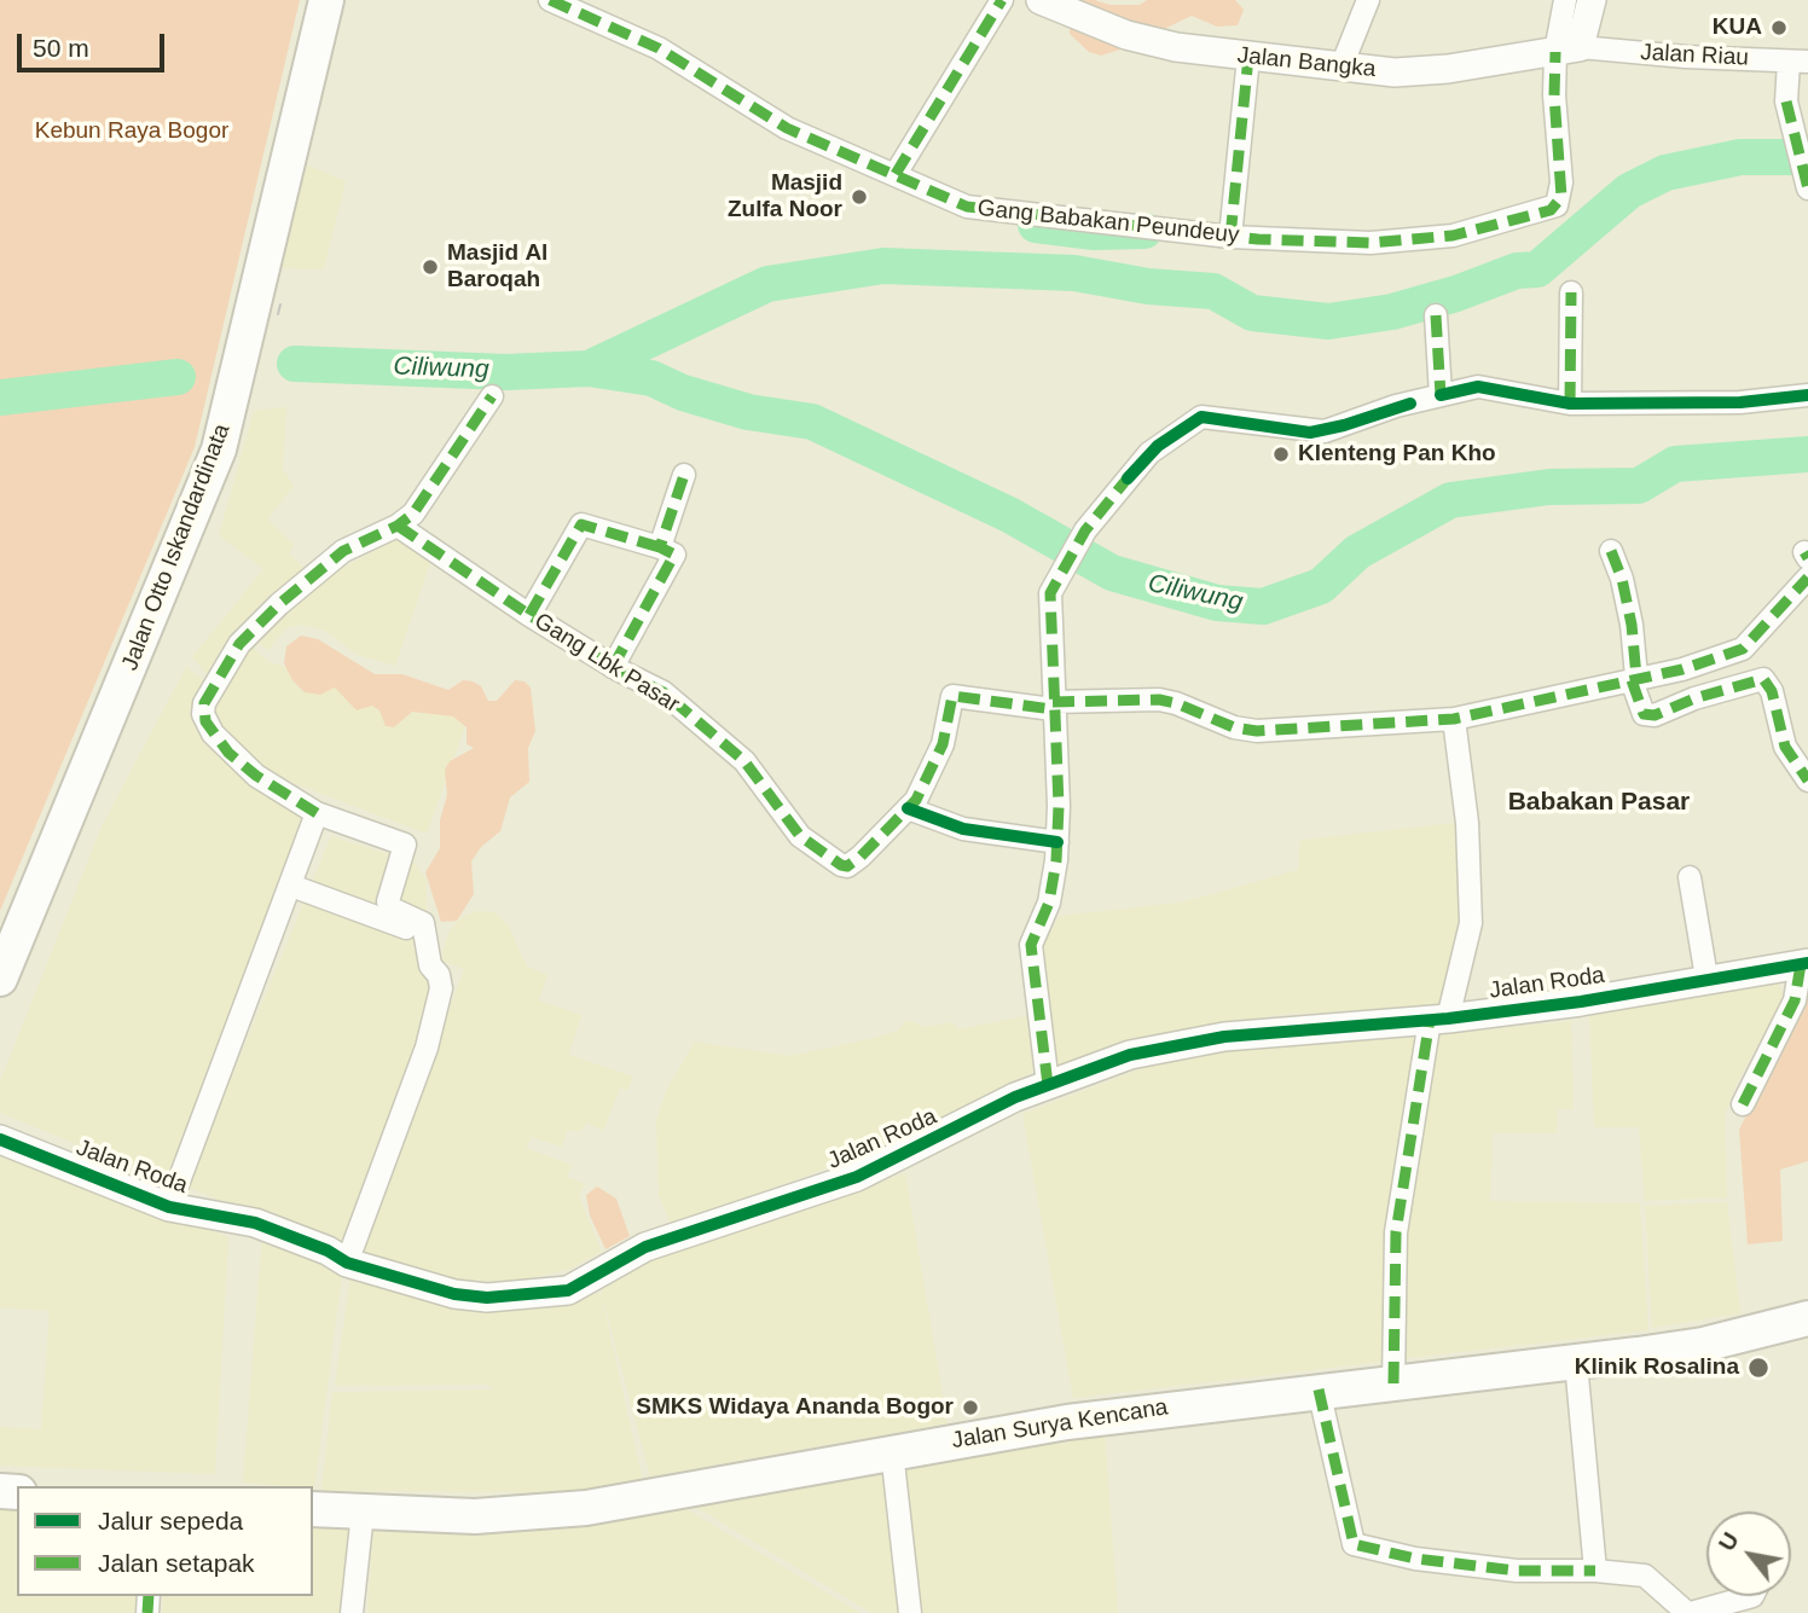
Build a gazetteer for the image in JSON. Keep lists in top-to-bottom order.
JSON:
{
  "streets": {
    "main road": ["Jalan Otto Iskandardinata", "Jalan Surya Kencana"],
    "street": [
      "Jalan Riau",
      "Jalan Bangka",
      "Gang Babakan Peundeuy",
      "Gang Lbk Pasar",
      "Jalan Roda"
    ]
  },
  "crossings": [
    ["Jalan Riau", "Jalan Bangka"],
    ["Jalan Riau", "Gang Babakan Peundeuy"],
    ["Jalan Bangka", "Gang Babakan Peundeuy"]
  ],
  "districts": ["Babakan Pasar"],
  "water": ["Ciliwung"],
  "parks": ["Kebun Raya Bogor"],
  "places": [
    "KUA",
    "Masjid Zulfa Noor",
    "Masjid Al Baroqah",
    "Klenteng Pan Kho",
    "Klinik Rosalina",
    "SMKS Widaya Ananda Bogor"
  ],
  "legend": ["Jalur sepeda", "Jalan setapak"],
  "scale_bar": "50 m",
  "north": "top left"
}
